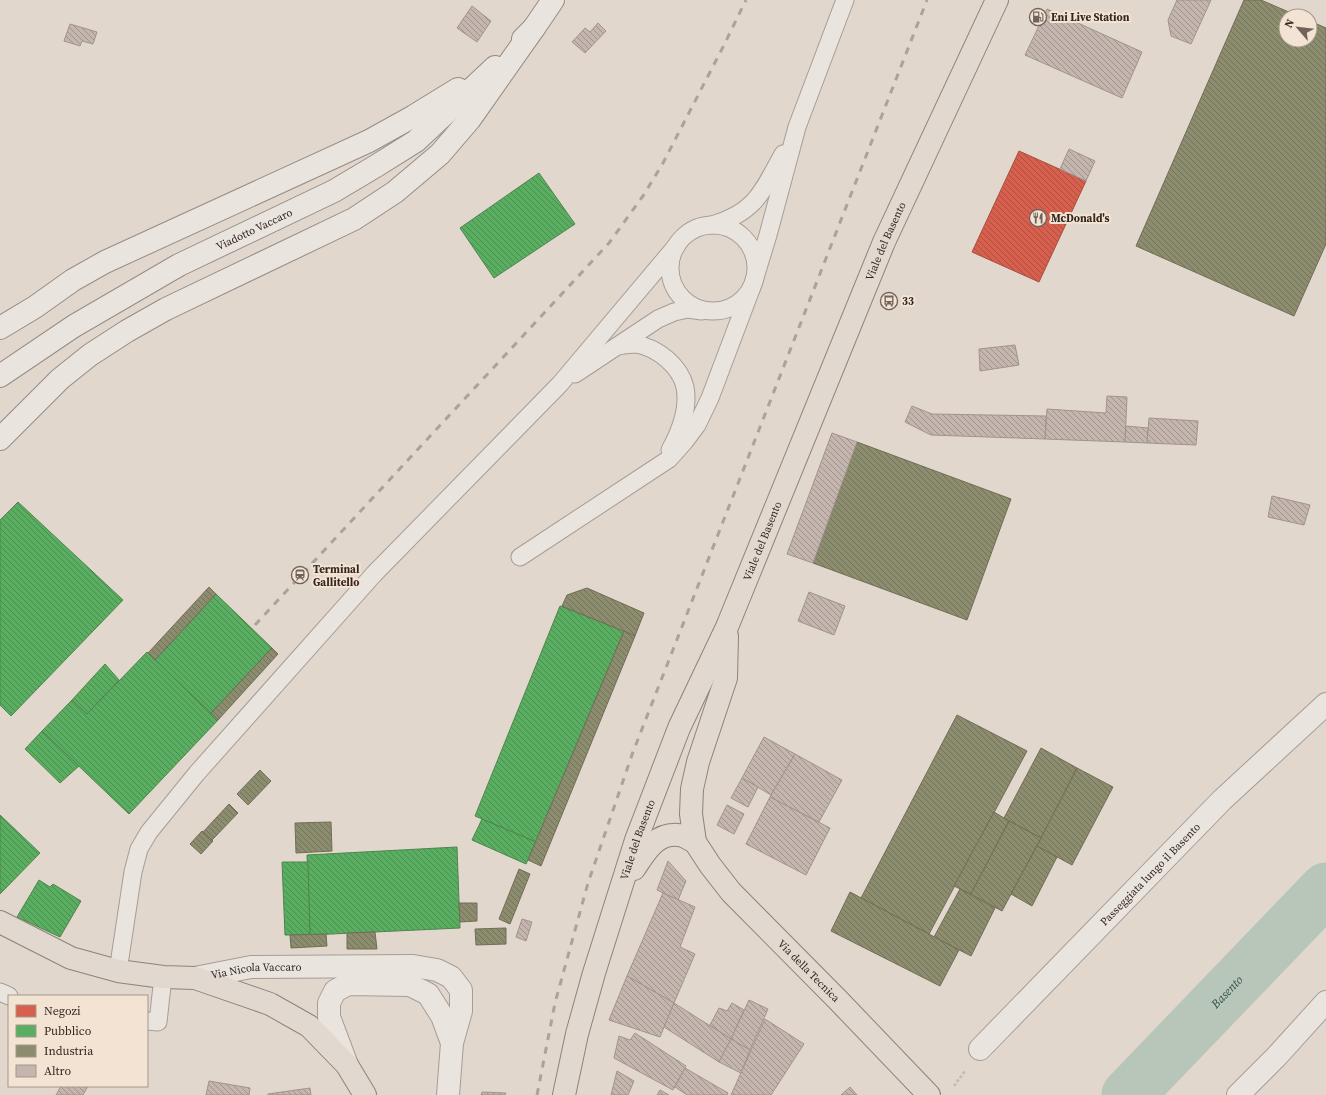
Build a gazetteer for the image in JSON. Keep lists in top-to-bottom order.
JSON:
{
  "streets": {
    "main road": [
      "Viadotto Vaccaro",
      "Viale del Basento",
      "Passeggiata lungo il Basento",
      "Via Nicola Vaccaro",
      "Via della Tecnica"
    ]
  },
  "crossings": [
    ["Viale del Basento", "Via della Tecnica"]
  ],
  "water": ["Basento"],
  "places": {
    "fuel station": ["Eni Live Station"],
    "restaurant": ["McDonald's"],
    "bus stop": ["33"],
    "station": ["Terminal Gallitello"]
  },
  "legend": [
    "Negozi",
    "Pubblico",
    "Industria",
    "Altro"
  ],
  "north": "top left"
}
